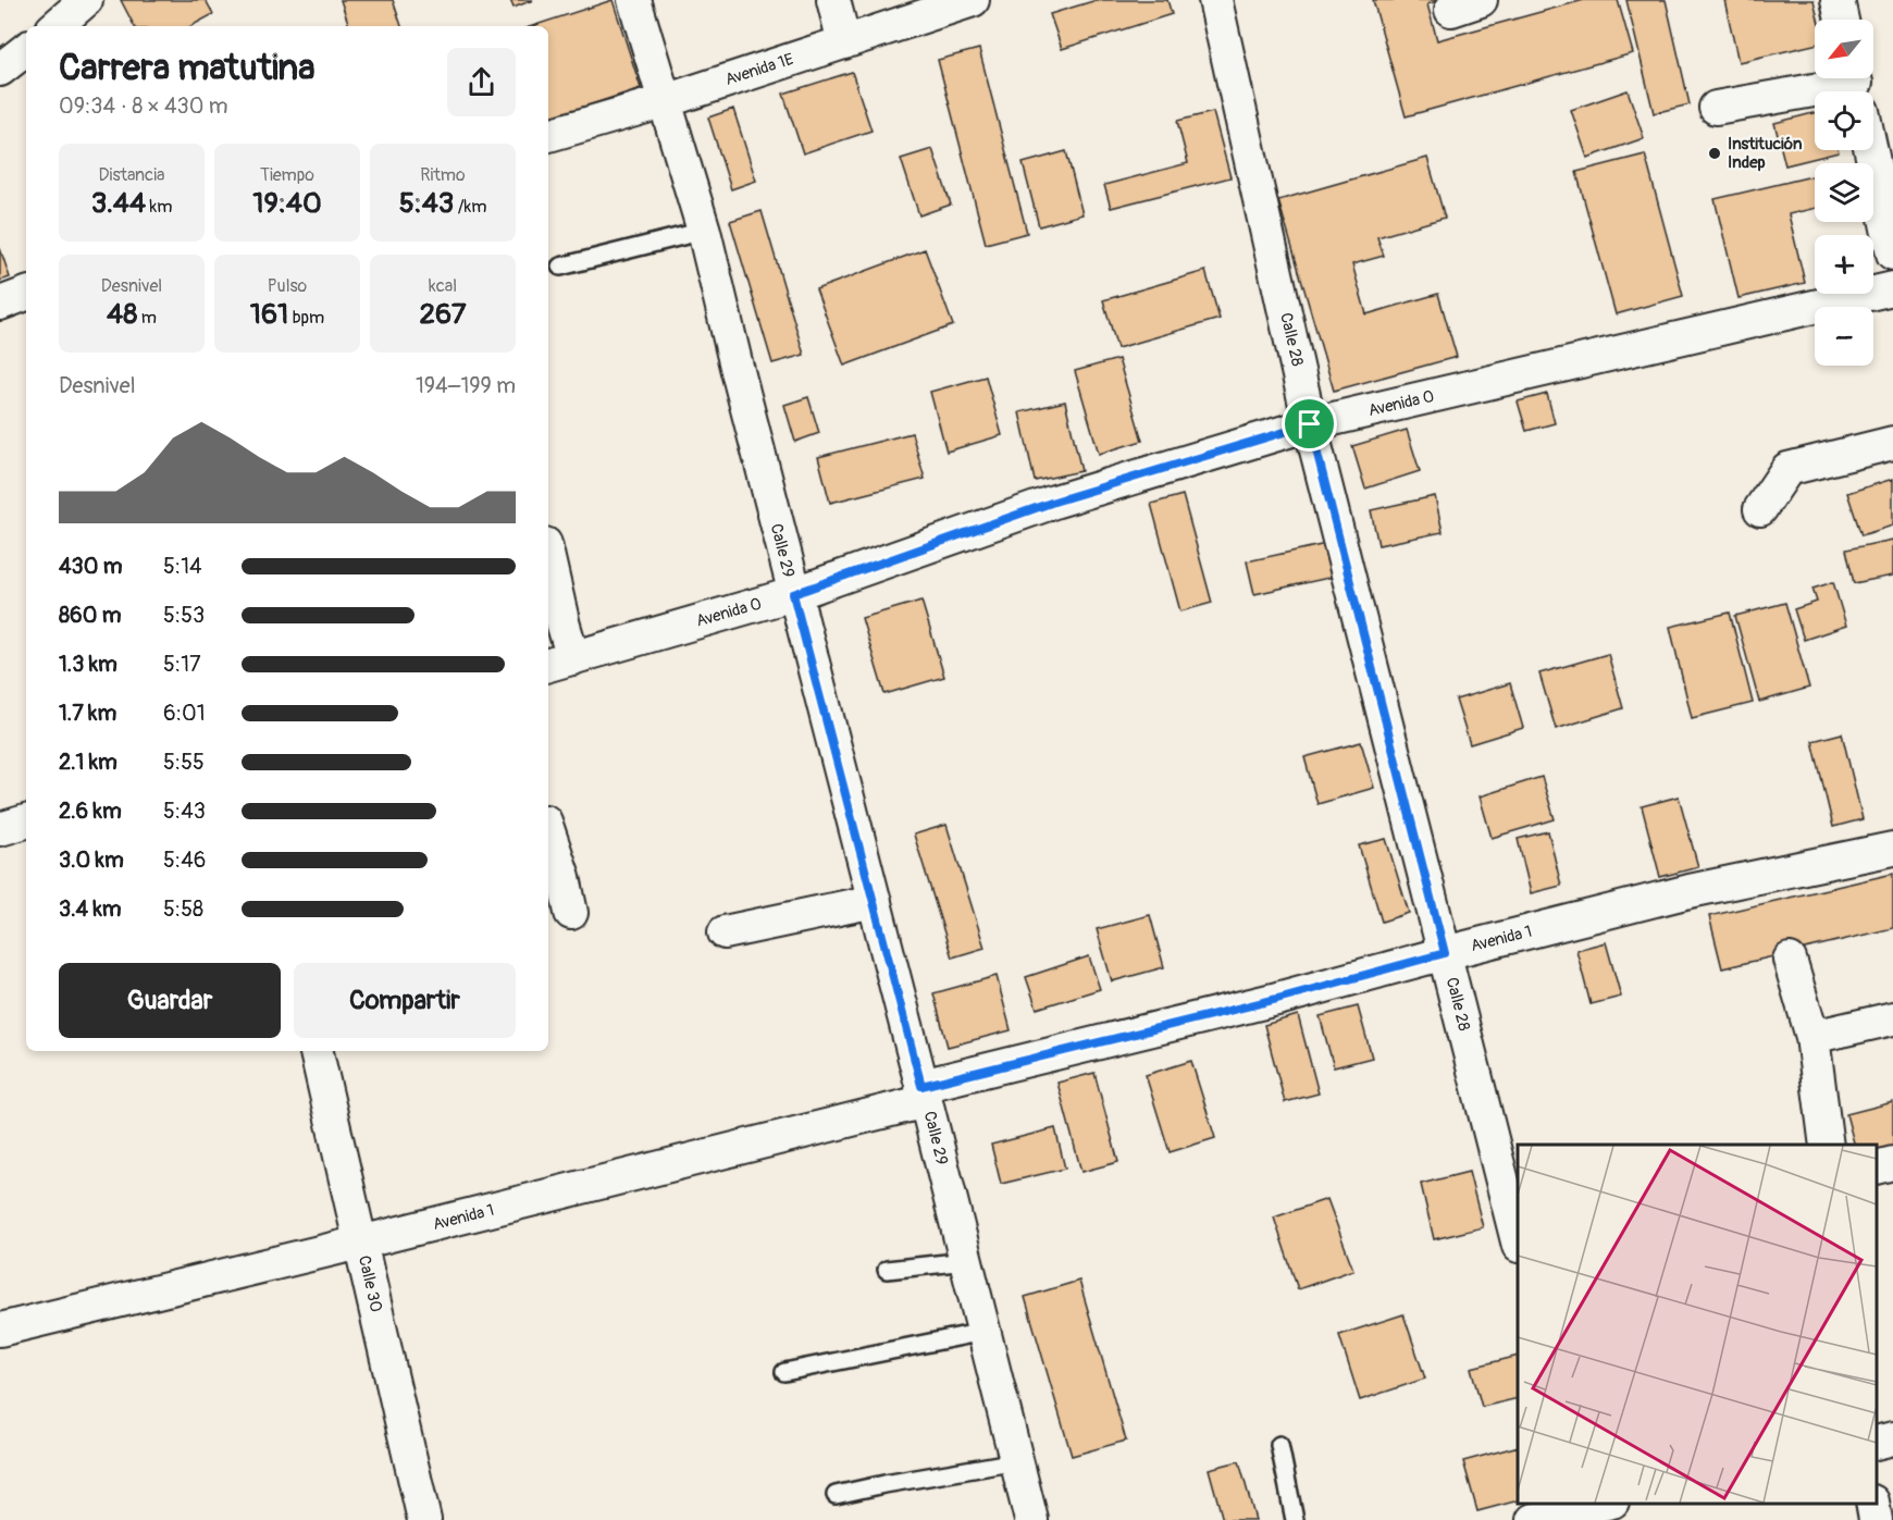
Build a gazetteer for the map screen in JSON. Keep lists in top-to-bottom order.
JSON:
{
  "streets": {
    "street": [
      "Avenida 1E",
      "Calle 28",
      "Avenida 0",
      "Calle 29",
      "Avenida 1",
      "Calle 30"
    ]
  },
  "crossings": [
    ["Avenida 1E", "Calle 29"],
    ["Calle 28", "Avenida 0"],
    ["Calle 28", "Avenida 1"],
    ["Avenida 0", "Calle 29"],
    ["Calle 29", "Avenida 1"],
    ["Avenida 1", "Calle 30"]
  ],
  "places": ["Institución Indep"],
  "north": "bottom left",
  "page": {
    "map_buttons": ["+", "−"],
    "heading": ["Carrera matutina", "09:34 · 8 × 430 m"],
    "stats": [
      ["Distancia", "3.44 km"],
      ["Tiempo", "19:40"],
      ["Ritmo", "5:43 /km"],
      ["Desnivel", "48 m"],
      ["Pulso", "161 bpm"],
      ["kcal", "267"]
    ],
    "chart": ["Desnivel", "194–199 m"],
    "list": [
      {
        "name": "430 m",
        "note": "5:14"
      },
      {
        "name": "860 m",
        "note": "5:53"
      },
      {
        "name": "1.3 km",
        "note": "5:17"
      },
      {
        "name": "1.7 km",
        "note": "6:01"
      },
      {
        "name": "2.1 km",
        "note": "5:55"
      },
      {
        "name": "2.6 km",
        "note": "5:43"
      },
      {
        "name": "3.0 km",
        "note": "5:46"
      },
      {
        "name": "3.4 km",
        "note": "5:58"
      }
    ],
    "buttons": ["Guardar", "Compartir"]
  }
}
